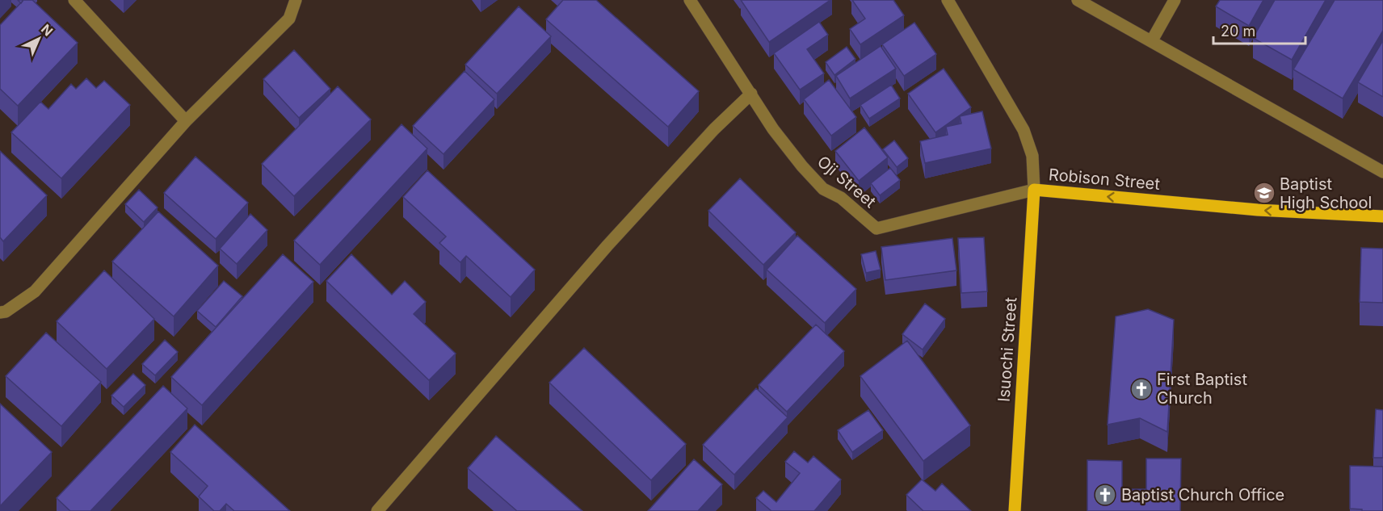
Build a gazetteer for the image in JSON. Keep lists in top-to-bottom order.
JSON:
{
  "streets": {
    "main road": ["Robison Street", "Isuochi Street"],
    "street": ["Oji Street"]
  },
  "crossings": [
    ["Robison Street", "Oji Street"],
    ["Robison Street", "Isuochi Street"],
    ["Oji Street", "Isuochi Street"]
  ],
  "places": {
    "school or university": ["Baptist High School"],
    "church": ["First Baptist Church", "Baptist Church Office"]
  },
  "scale_bar": "20 m",
  "north": "top right"
}
